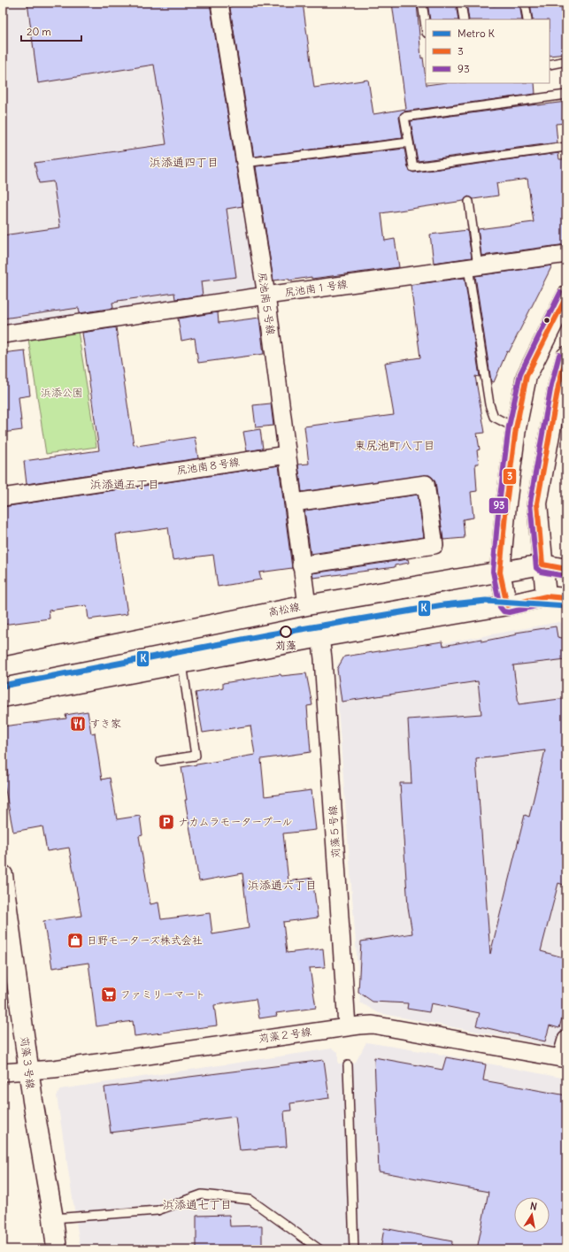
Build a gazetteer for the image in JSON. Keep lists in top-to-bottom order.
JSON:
{
  "streets": {
    "main road": ["高松線", "苅藻３号線"],
    "street": [
      "尻池南１号線",
      "尻池南５号線",
      "尻池南８号線",
      "苅藻５号線",
      "苅藻２号線"
    ]
  },
  "crossings": [
    ["尻池南１号線", "尻池南５号線"],
    ["尻池南５号線", "尻池南８号線"],
    ["尻池南５号線", "高松線"],
    ["苅藻５号線", "苅藻２号線"],
    ["苅藻２号線", "苅藻３号線"]
  ],
  "districts": [
    "浜添通四丁目",
    "東尻池町八丁目",
    "浜添通五丁目",
    "浜添通六丁目",
    "浜添通七丁目"
  ],
  "parks": ["浜添公園"],
  "places": {
    "other": ["苅藻"],
    "restaurant": ["すき家"],
    "parking": ["ナカムラモータープール"],
    "shop": ["日野モーターズ株式会社"],
    "supermarket": ["ファミリーマート"]
  },
  "lines": ["transit line 93", "transit line 3", "metro line K"],
  "legend": ["Metro K", "3", "93"],
  "scale_bar": "20 m",
  "north": "top"
}
